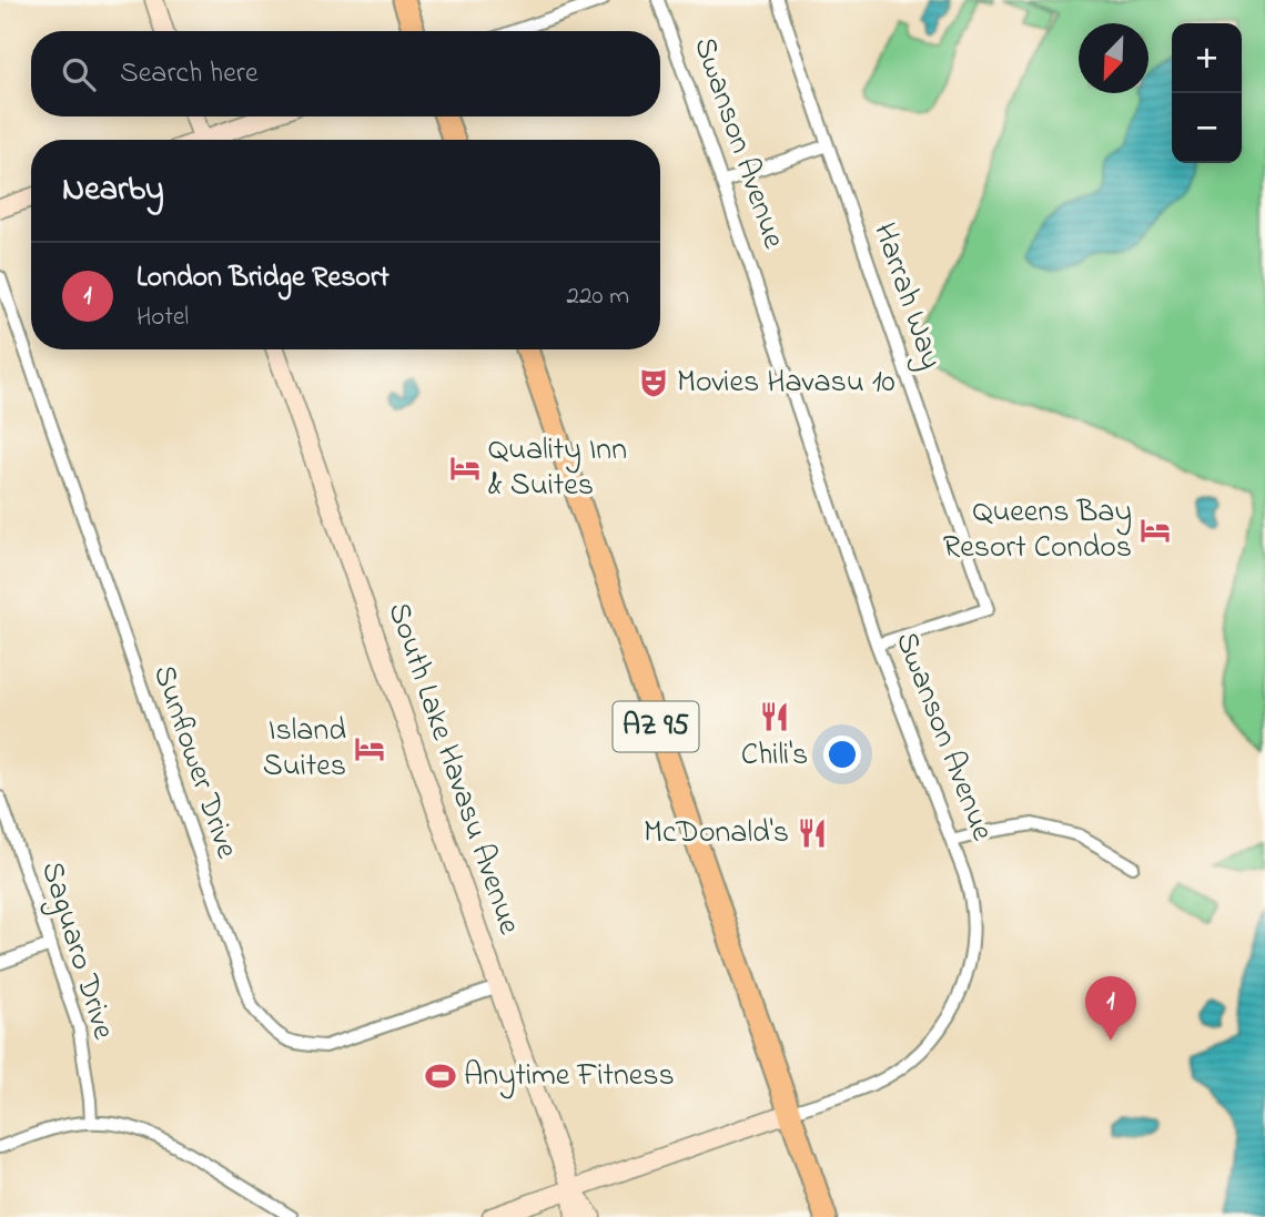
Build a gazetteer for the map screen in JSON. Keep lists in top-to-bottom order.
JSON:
{
  "streets": {
    "highway": ["AZ 95"],
    "main road": ["Swanson Avenue", "South Lake Havasu Avenue"],
    "street": ["Harrah Way", "Sunflower Drive", "Saguaro Drive"]
  },
  "crossings": [
    ["Swanson Avenue", "Harrah Way"],
    ["Swanson Avenue", "AZ 95"],
    ["Swanson Avenue", "South Lake Havasu Avenue"],
    ["Sunflower Drive", "South Lake Havasu Avenue"]
  ],
  "places": {
    "theatre": ["Movies Havasu 10"],
    "hotel": ["Quality Inn & Suites", "Queens Bay Resort Condos", "Island Suites"],
    "restaurant": ["Chili's", "McDonald's"],
    "sports": ["Anytime Fitness"]
  },
  "north": "bottom left",
  "page": {
    "map_buttons": ["+", "−"],
    "search": "Search here",
    "heading": "Nearby",
    "list": [
      {
        "mark": "1",
        "name": "London Bridge Resort",
        "note": "Hotel",
        "value": "220 m"
      }
    ],
    "pins": "1"
  }
}
